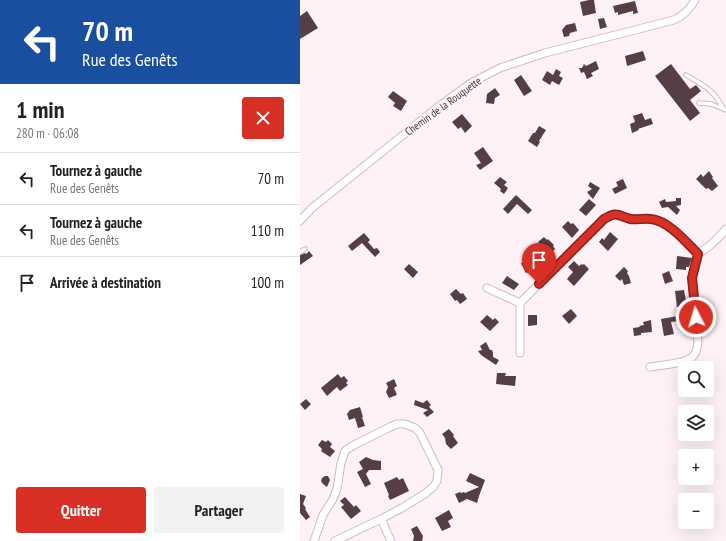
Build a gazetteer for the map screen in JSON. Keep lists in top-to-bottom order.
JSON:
{
  "streets": {
    "street": ["Chemin de la Rouquette"]
  },
  "page": {
    "turn": ["70 m", "Rue des Genêts"],
    "heading": ["1 min", "280 m · 06:08"],
    "list": [
      {
        "name": "Tournez à gauche",
        "note": "Rue des Genêts",
        "value": "70 m"
      },
      {
        "name": "Tournez à gauche",
        "note": "Rue des Genêts",
        "value": "110 m"
      },
      {
        "name": "Arrivée à destination",
        "value": "100 m"
      }
    ],
    "map_buttons": ["+", "−"],
    "buttons": ["Quitter", "Partager"]
  }
}
